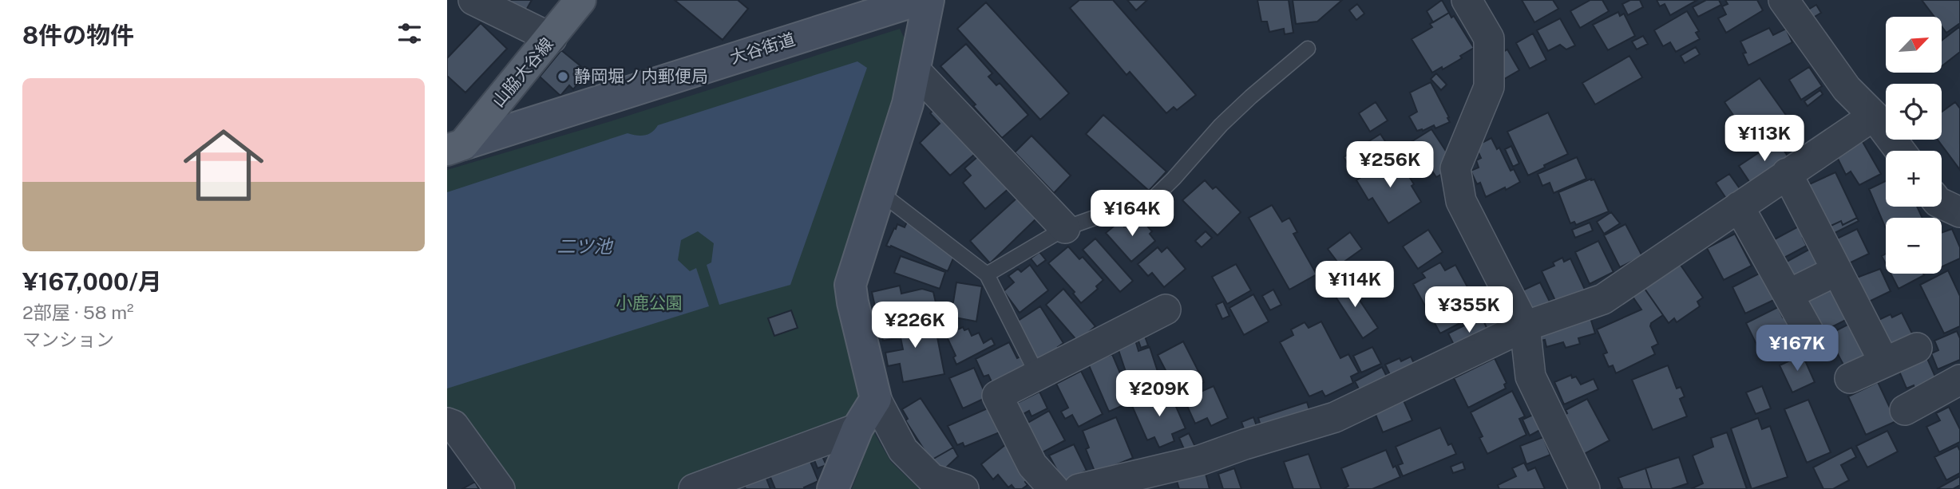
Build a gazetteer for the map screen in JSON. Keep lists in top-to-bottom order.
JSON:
{
  "streets": {
    "main road": ["山脇大谷線"],
    "street": ["大谷街道"]
  },
  "crossings": [
    ["大谷街道", "山脇大谷線"]
  ],
  "water": ["二ツ池"],
  "parks": ["小鹿公園"],
  "places": ["静岡堀ノ内郵便局"],
  "north": "top right",
  "page": {
    "heading": "8件の物件",
    "map_buttons": ["+", "−"],
    "list": [
      {
        "name": "¥167,000/月",
        "note": "2部屋 · 58 m² · マンション"
      }
    ],
    "price": [
      "¥113K",
      "¥256K",
      "¥164K",
      "¥114K",
      "¥355K",
      "¥226K",
      "¥167K",
      "¥209K"
    ]
  }
}
